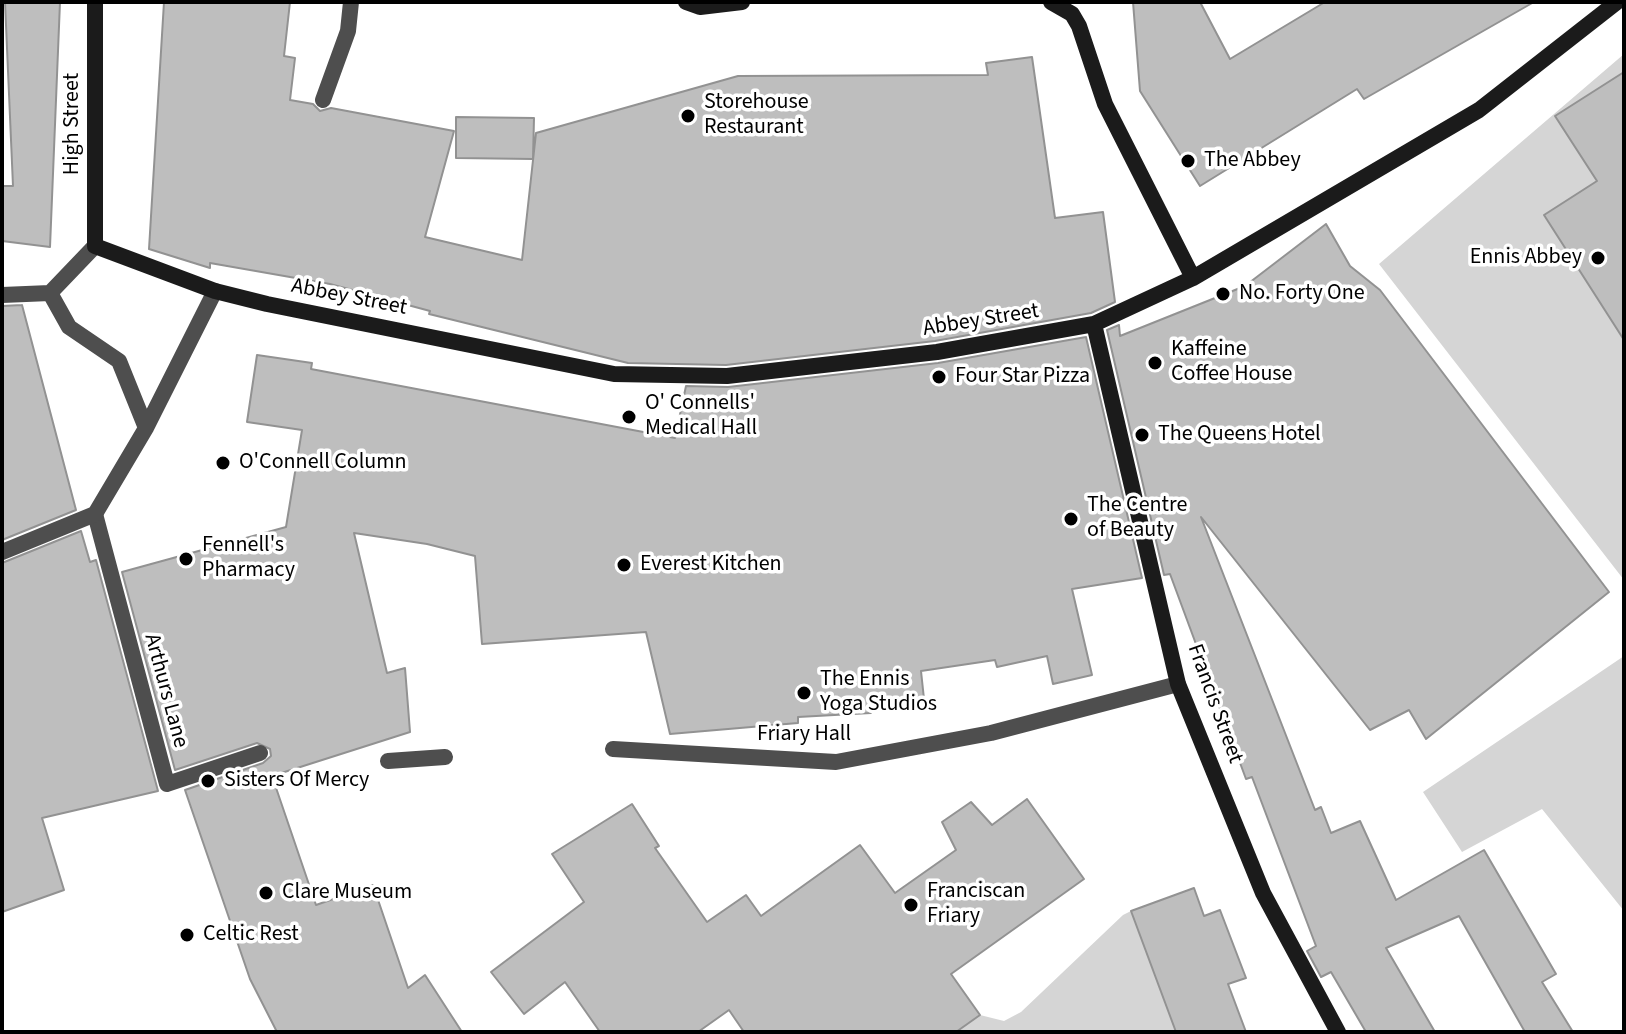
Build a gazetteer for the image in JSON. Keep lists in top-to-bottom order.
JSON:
{
  "streets": {
    "street": [
      "High Street",
      "Abbey Street",
      "Arthurs Lane",
      "Francis Street",
      "Friary Hall"
    ]
  },
  "crossings": [
    ["Abbey Street", "Francis Street"],
    ["Francis Street", "Friary Hall"]
  ],
  "places": [
    "Storehouse Restaurant",
    "The Abbey",
    "Ennis Abbey",
    "No. Forty One",
    "Kaffeine Coffee House",
    "Four Star Pizza",
    "O' Connells' Medical Hall",
    "The Queens Hotel",
    "O'Connell Column",
    "The Centre of Beauty",
    "Fennell's Pharmacy",
    "Everest Kitchen",
    "The Ennis Yoga Studios",
    "Sisters Of Mercy",
    "Clare Museum",
    "Franciscan Friary",
    "Celtic Rest"
  ]
}
